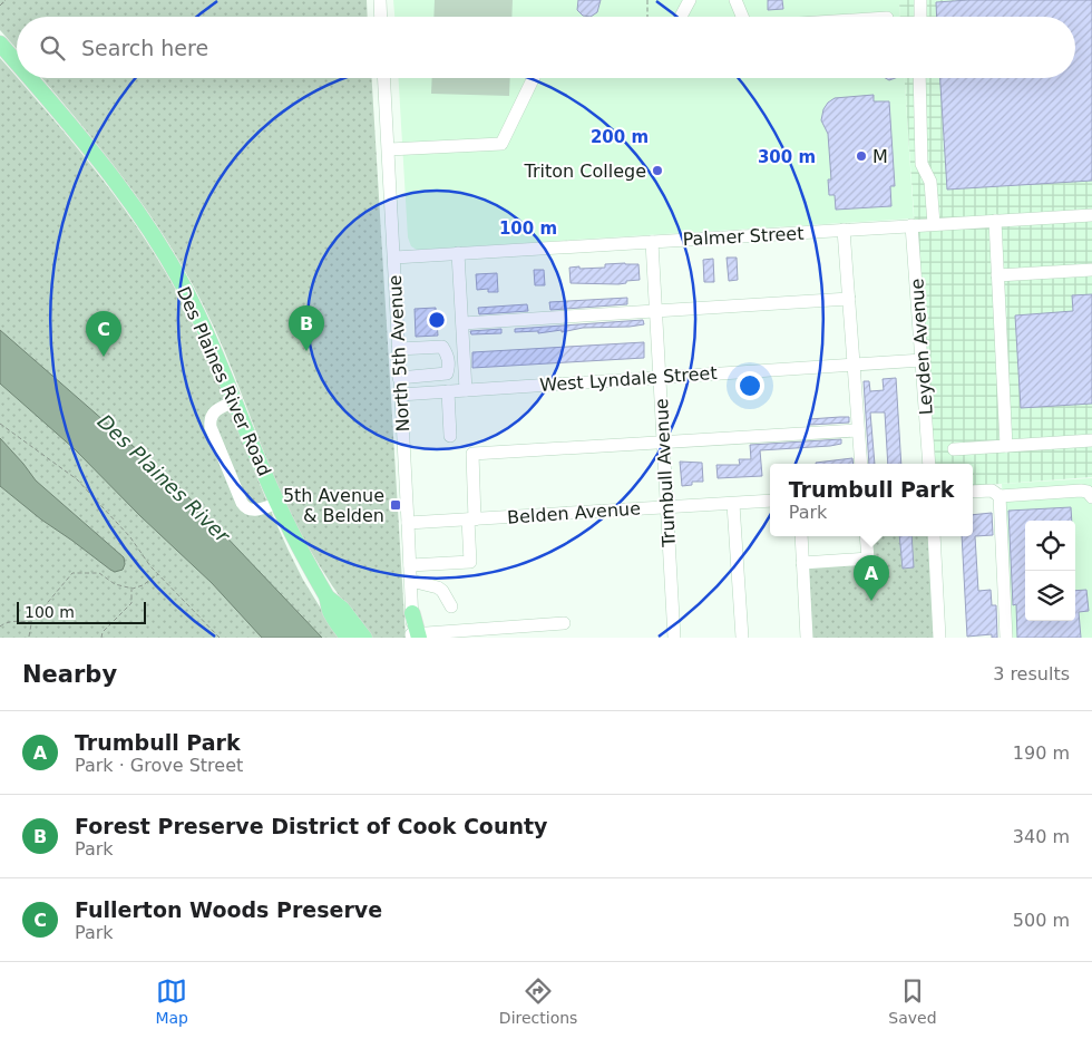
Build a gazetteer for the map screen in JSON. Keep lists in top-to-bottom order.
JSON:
{
  "streets": {
    "main road": ["Des Plaines River Road"],
    "street": [
      "Palmer Street",
      "Leyden Avenue",
      "North 5th Avenue",
      "West Lyndale Street",
      "Trumbull Avenue",
      "Belden Avenue"
    ]
  },
  "crossings": [
    ["Palmer Street", "Leyden Avenue"],
    ["Palmer Street", "North 5th Avenue"],
    ["Palmer Street", "Trumbull Avenue"],
    ["Leyden Avenue", "West Lyndale Street"],
    ["North 5th Avenue", "West Lyndale Street"],
    ["North 5th Avenue", "Belden Avenue"],
    ["West Lyndale Street", "Trumbull Avenue"],
    ["Trumbull Avenue", "Belden Avenue"]
  ],
  "water": ["Des Plaines River"],
  "places": {
    "other": ["M", "Triton College"],
    "transit": ["5th Avenue & Belden"]
  },
  "scale_bar": "100 m",
  "page": {
    "search": "Search here",
    "pins": ["B", "C", "A"],
    "popup": ["Trumbull Park", "Park"],
    "scale": "100 m",
    "heading": ["Nearby", "3 results"],
    "list": [
      {
        "mark": "A",
        "name": "Trumbull Park",
        "note": "Park · Grove Street",
        "value": "190 m"
      },
      {
        "mark": "B",
        "name": "Forest Preserve District of Cook County",
        "note": "Park",
        "value": "340 m"
      },
      {
        "mark": "C",
        "name": "Fullerton Woods Preserve",
        "note": "Park",
        "value": "500 m"
      }
    ],
    "nav": ["Map", "Directions", "Saved"]
  },
  "rings": ["200 m", "300 m", "100 m"]
}
